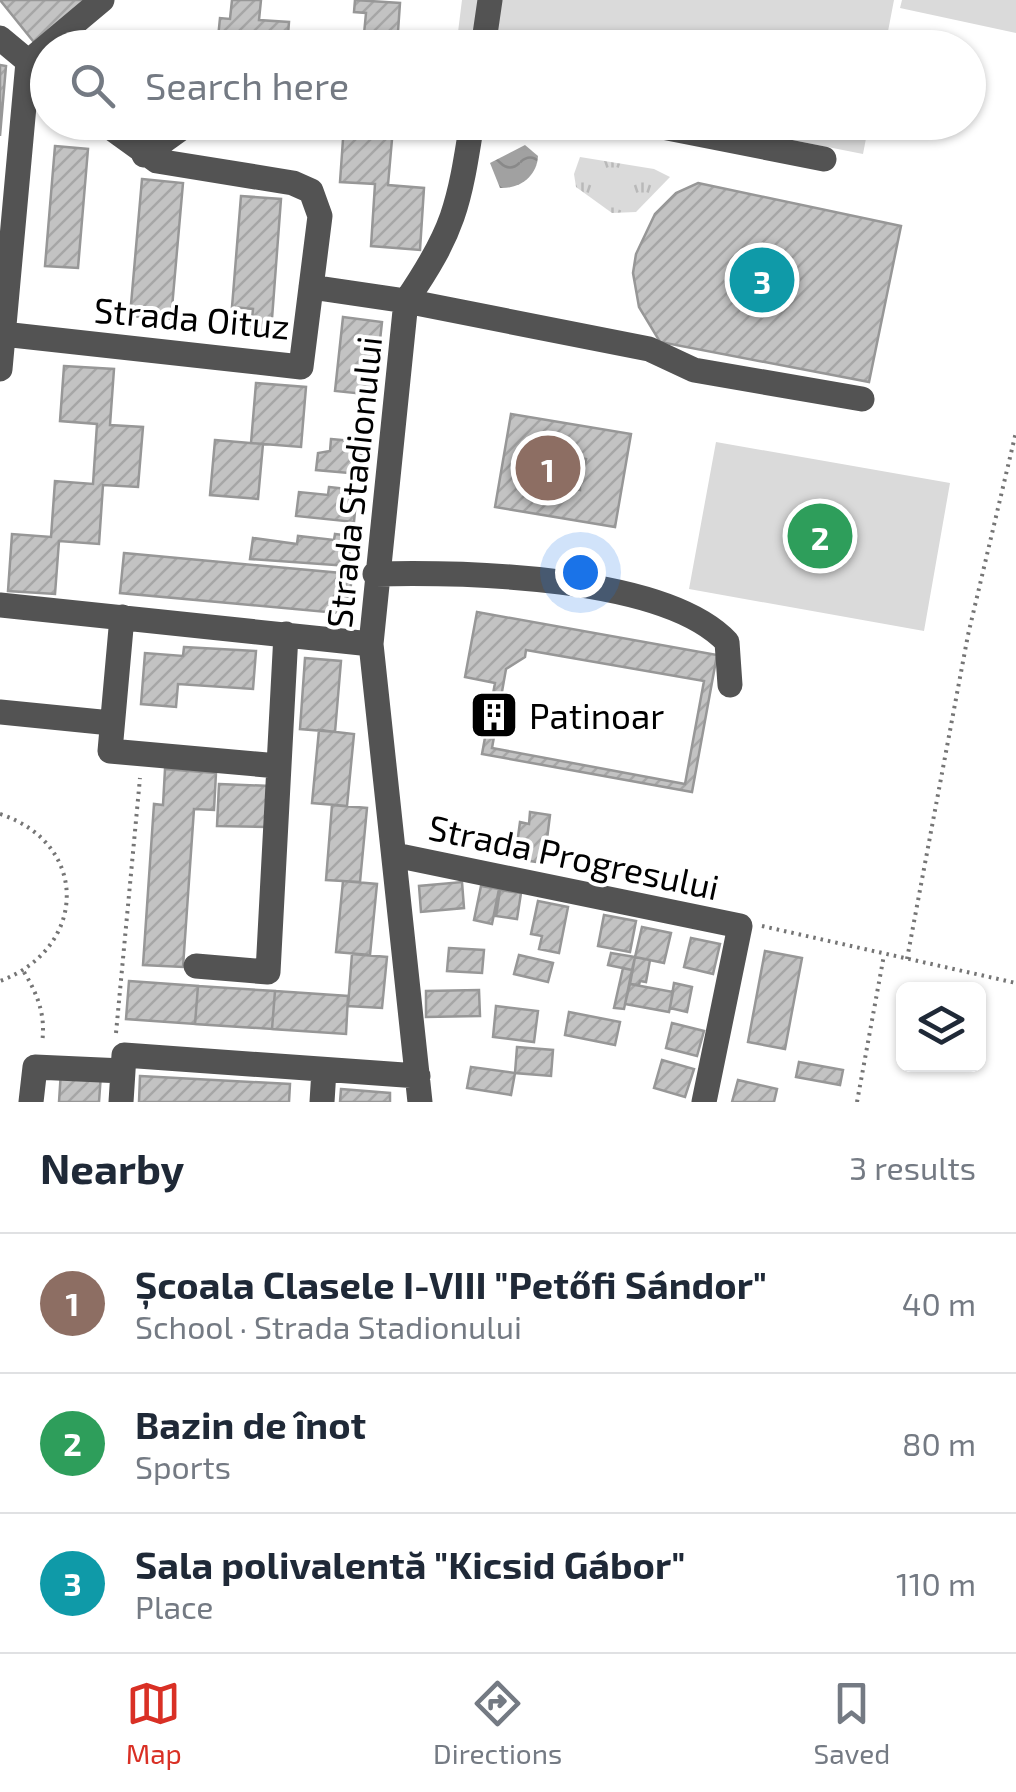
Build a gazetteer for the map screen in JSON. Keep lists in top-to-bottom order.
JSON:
{
  "streets": {
    "street": ["Strada Oituz", "Strada Stadionului", "Strada Progresului"]
  },
  "crossings": [
    ["Strada Stadionului", "Strada Progresului"]
  ],
  "places": {
    "building": ["Patinoar"]
  },
  "page": {
    "search": "Search here",
    "pins": ["3", "1", "2"],
    "heading": ["Nearby", "3 results"],
    "list": [
      {
        "mark": "1",
        "name": "Școala Clasele I-VIII \"Petőfi Sándor\"",
        "note": "School · Strada Stadionului",
        "value": "40 m"
      },
      {
        "mark": "2",
        "name": "Bazin de înot",
        "note": "Sports",
        "value": "80 m"
      },
      {
        "mark": "3",
        "name": "Sala polivalentă \"Kicsid Gábor\"",
        "note": "Place",
        "value": "110 m"
      }
    ],
    "nav": ["Map", "Directions", "Saved"]
  }
}
